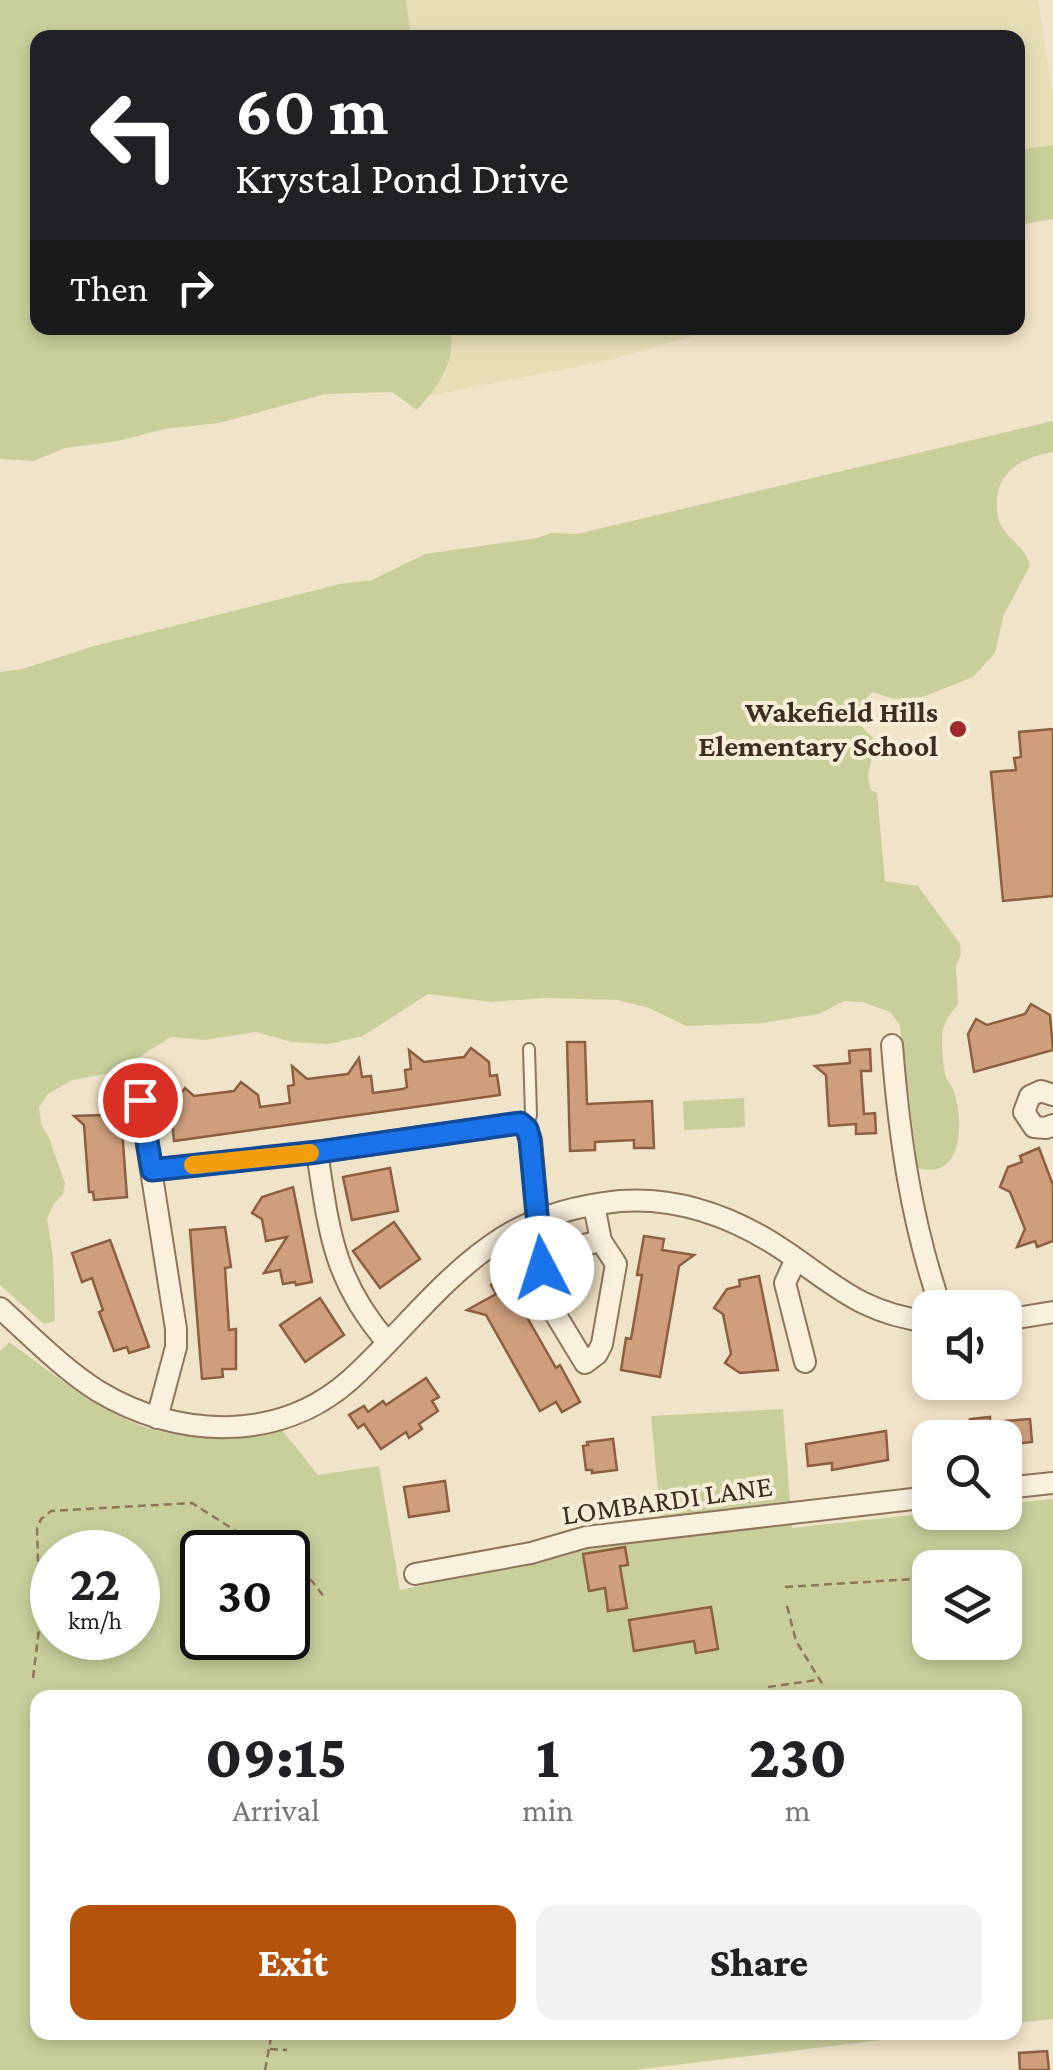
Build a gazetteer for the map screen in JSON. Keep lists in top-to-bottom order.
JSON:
{
  "streets": {
    "street": ["LOMBARDI LANE"]
  },
  "places": ["Wakefield Hills Elementary School"],
  "page": {
    "turn": ["60 m", "Krystal Pond Drive"],
    "then": "Then",
    "speed": "22 km/h",
    "limit": "30",
    "eta": [
      "09:15",
      "Arrival",
      "1",
      "min",
      "230",
      "m"
    ],
    "buttons": ["Exit", "Share"]
  }
}
